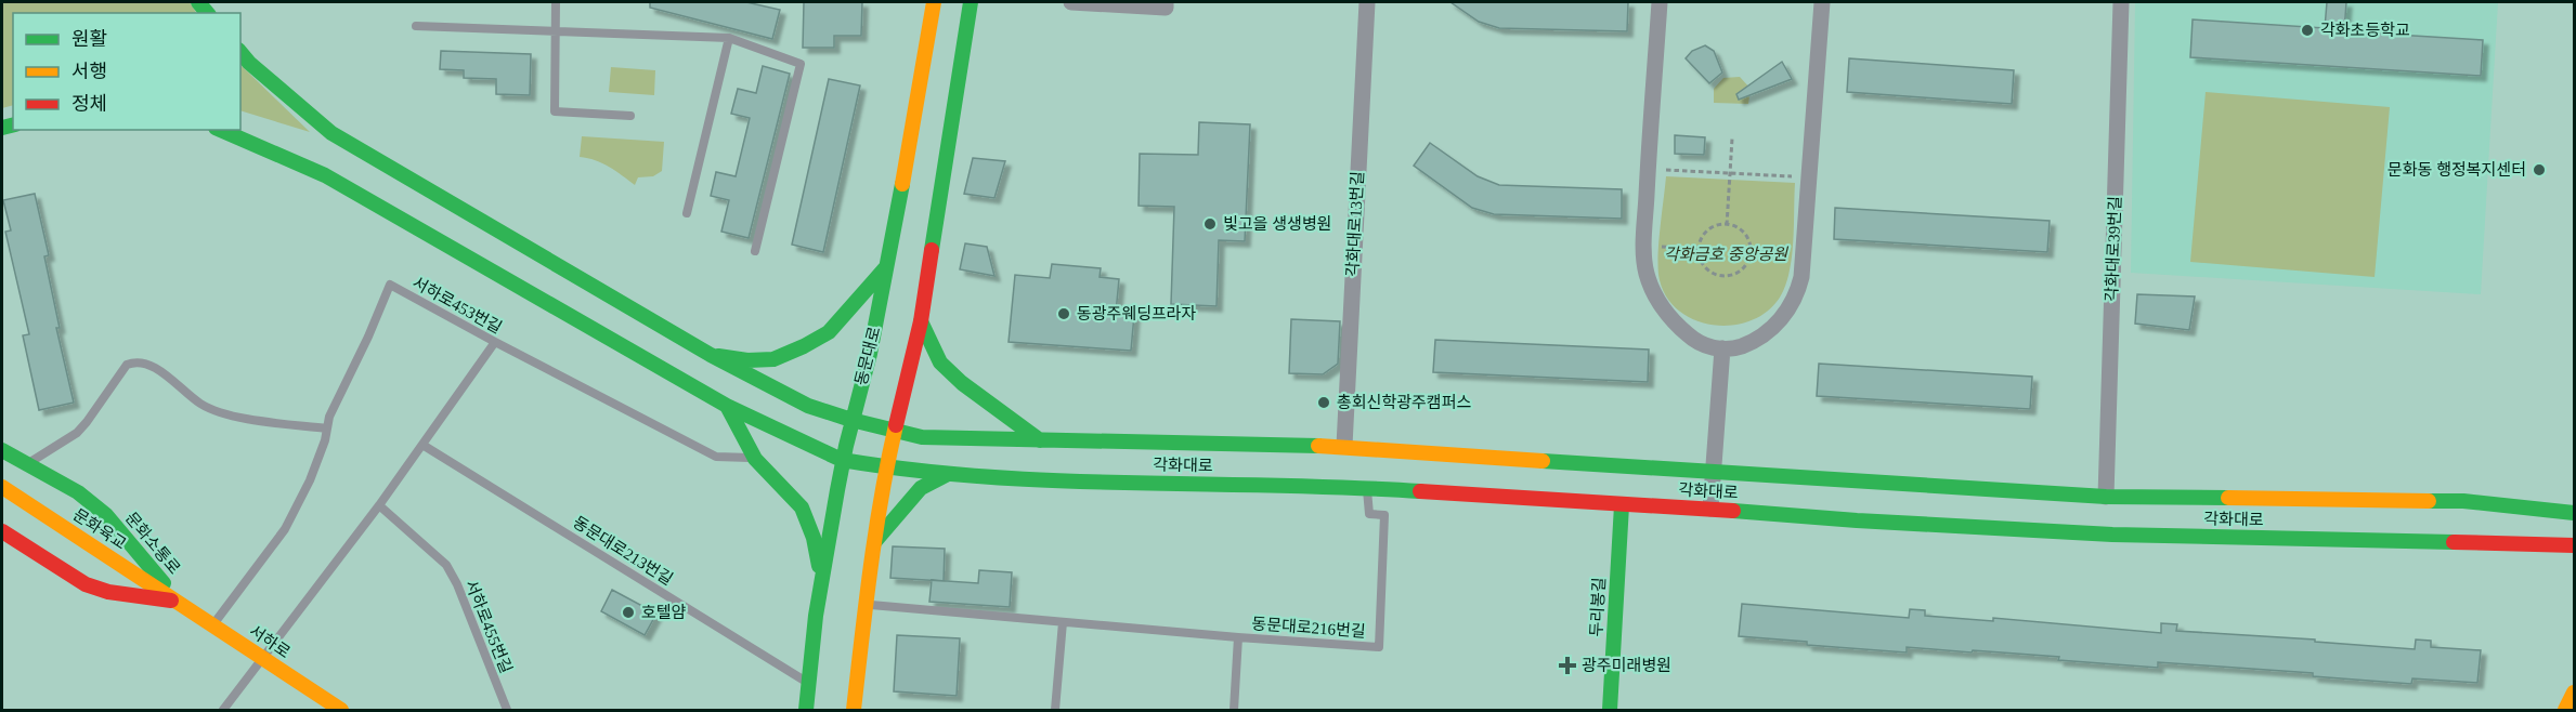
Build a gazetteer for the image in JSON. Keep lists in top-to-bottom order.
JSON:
{
  "streets": {
    "main road": [
      "동문대로",
      "각화대로",
      "문화육교",
      "문화소통로",
      "두리봉길",
      "서하로"
    ],
    "street": ["각화대로13번길", "각화대로39번길"],
    "lane": [
      "서하로453번길",
      "동문대로213번길",
      "서하로455번길",
      "동문대로216번길"
    ]
  },
  "crossings": [
    ["각화대로13번길", "각화대로"],
    ["각화대로39번길", "각화대로"],
    ["서하로453번길", "서하로"],
    ["동문대로", "각화대로"],
    ["동문대로", "동문대로213번길"],
    ["각화대로", "두리봉길"],
    ["각화대로", "동문대로216번길"],
    ["문화육교", "문화소통로"],
    ["문화육교", "서하로"],
    ["문화소통로", "서하로"]
  ],
  "parks": ["각화금호 중앙공원"],
  "places": {
    "other": [
      "각화초등학교",
      "문화동 행정복지센터",
      "빛고을 생생병원",
      "동광주웨딩프라자",
      "총회신학광주캠퍼스",
      "호텔얌"
    ],
    "health": ["광주미래병원"]
  },
  "legend": ["원활", "서행", "정체"]
}
